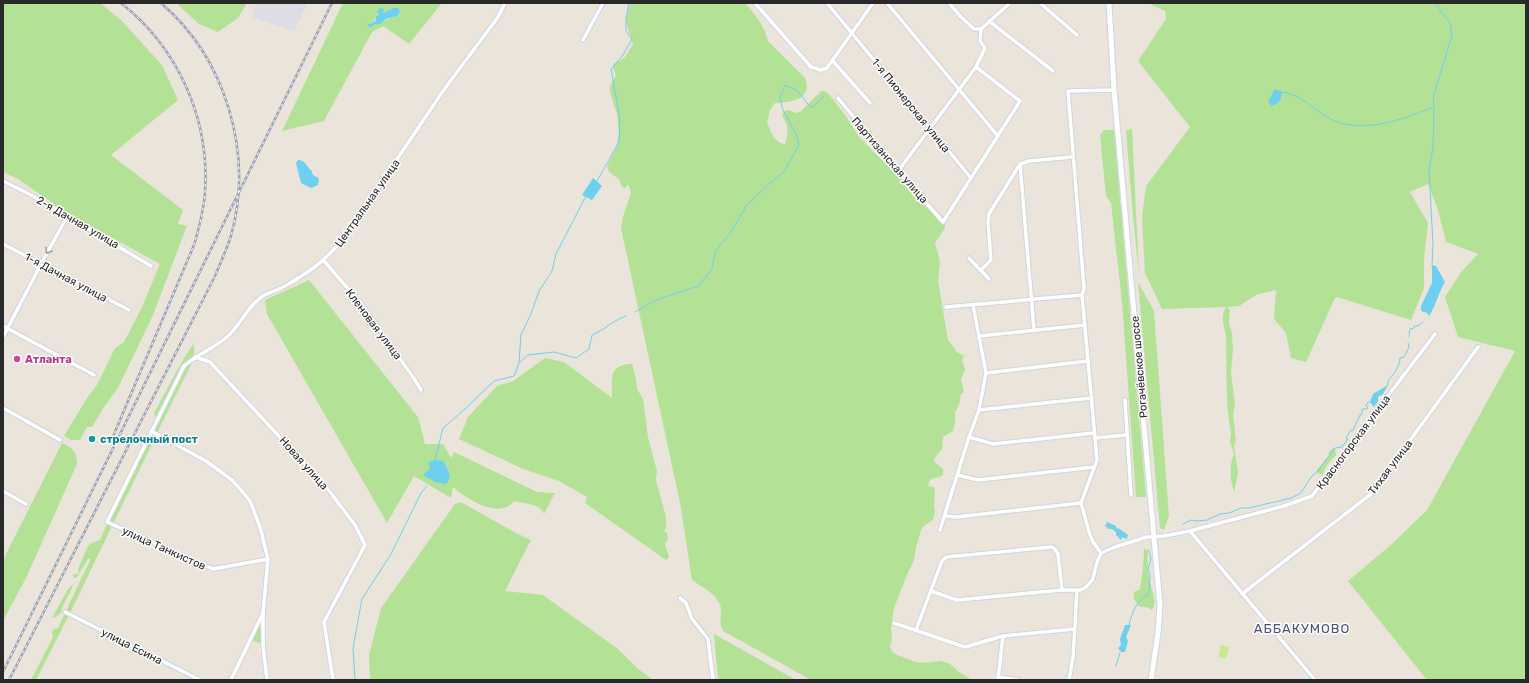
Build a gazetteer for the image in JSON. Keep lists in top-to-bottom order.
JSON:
{
  "streets": {
    "main road": ["Рогачёвское шоссе"],
    "street": [
      "1-я Пионерская улица",
      "Партизанская улица",
      "Центральная улица",
      "2-я Дачная улица",
      "1-я Дачная улица",
      "Кленовая улица",
      "Красногорская улица",
      "Новая улица",
      "Тихая улица",
      "улица Танкистов",
      "улица Есина"
    ]
  },
  "crossings": [
    ["1-я Пионерская улица", "Партизанская улица"],
    ["Центральная улица", "Кленовая улица"],
    ["Центральная улица", "Новая улица"],
    ["Центральная улица", "улица Танкистов"],
    ["Рогачёвское шоссе", "Красногорская улица"]
  ],
  "districts": ["АББАКУМОВО"],
  "places": ["Атланта", "стрелочный пост"]
}
